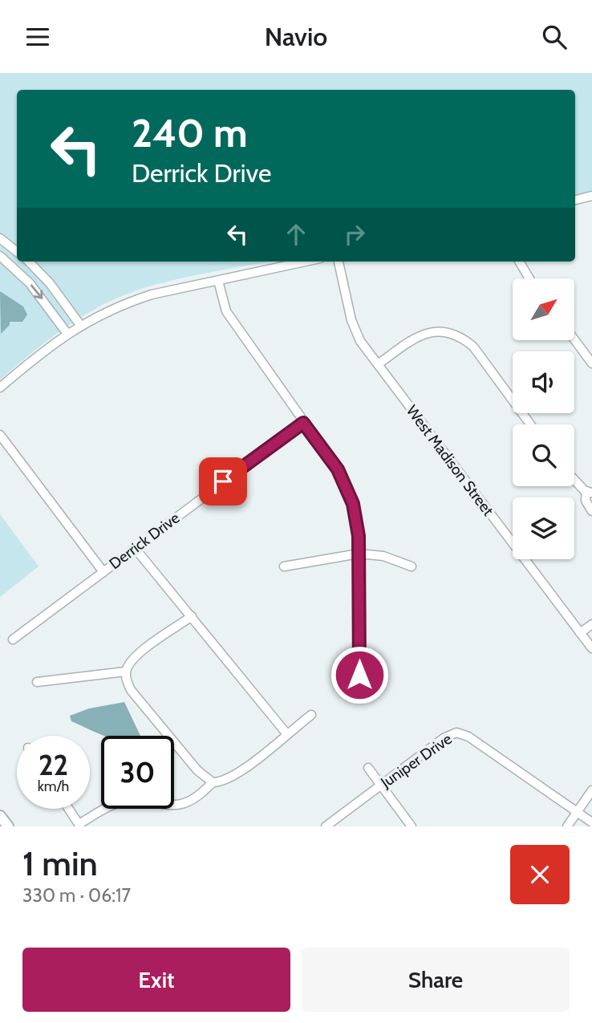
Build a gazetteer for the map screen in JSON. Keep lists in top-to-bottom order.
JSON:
{
  "streets": {
    "street": ["West Madison Street", "Derrick Drive", "Juniper Drive"]
  },
  "north": "top right",
  "page": {
    "header": "Navio",
    "turn": ["240 m", "Derrick Drive"],
    "speed": "22 km/h",
    "limit": "30",
    "heading": ["1 min", "330 m · 06:17"],
    "buttons": ["Exit", "Share"]
  }
}
